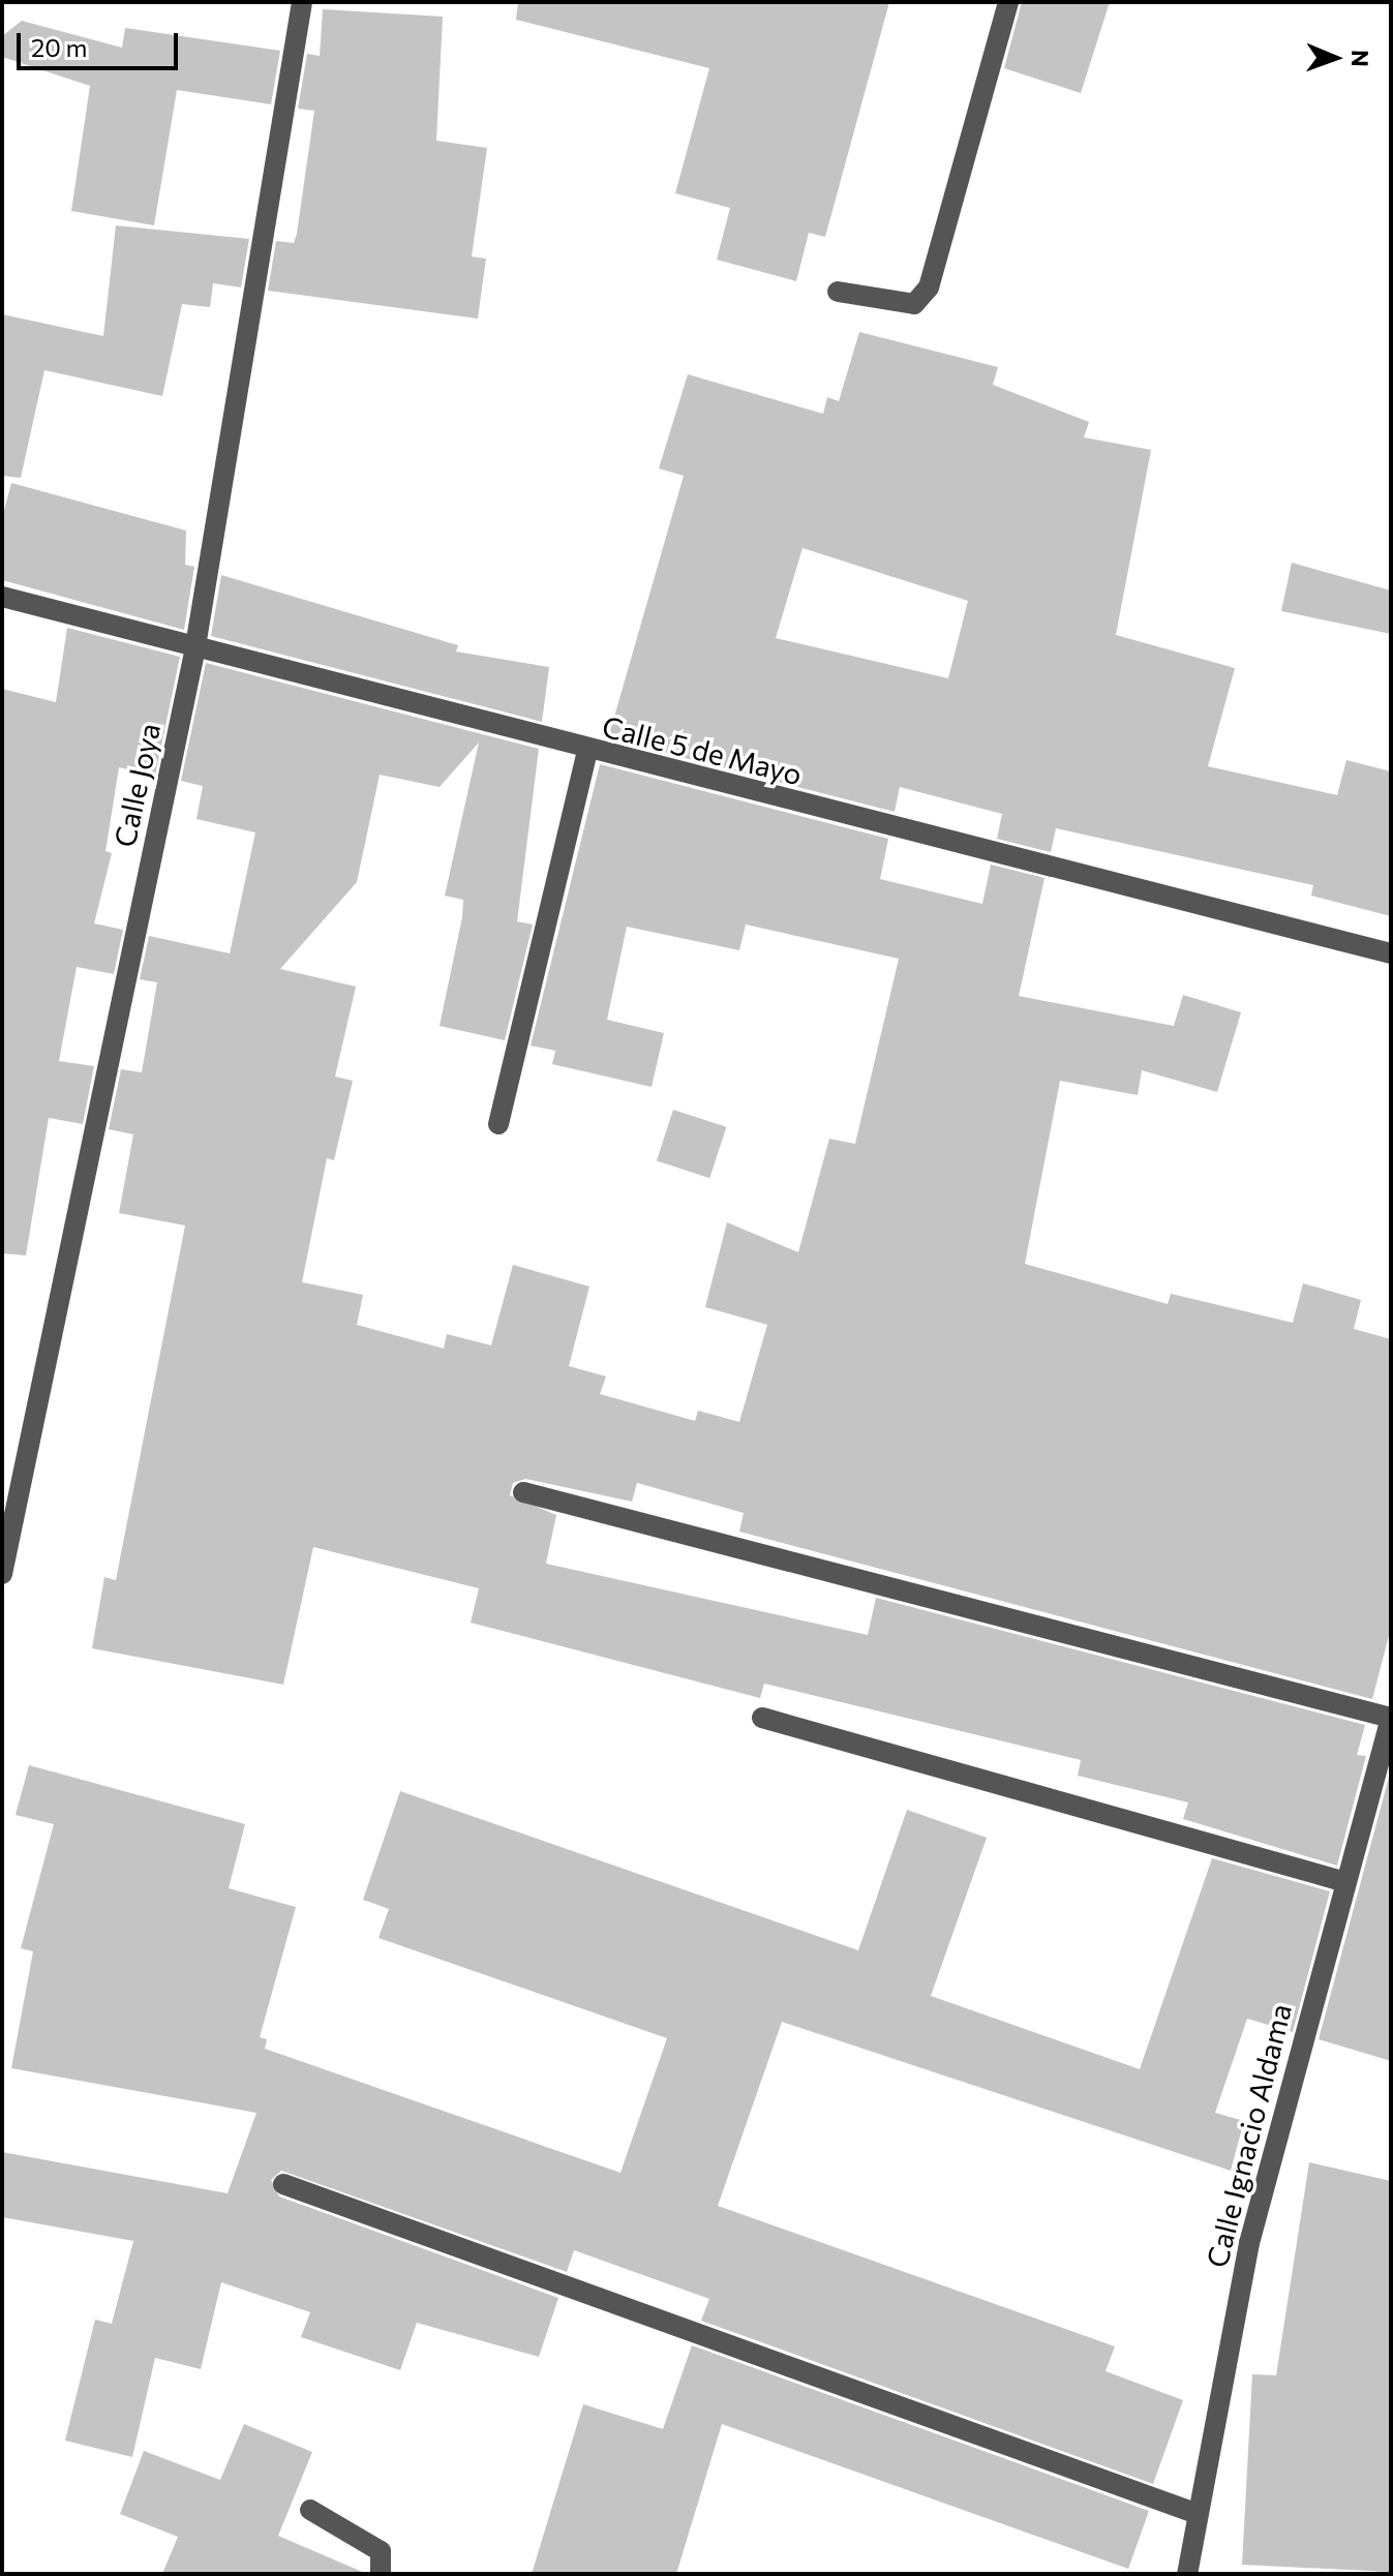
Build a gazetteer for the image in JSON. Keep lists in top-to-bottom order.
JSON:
{
  "streets": {
    "street": ["Calle 5 de Mayo", "Calle Joya", "Calle Ignacio Aldama"]
  },
  "crossings": [
    ["Calle 5 de Mayo", "Calle Joya"]
  ],
  "scale_bar": "20 m",
  "north": "right"
}
